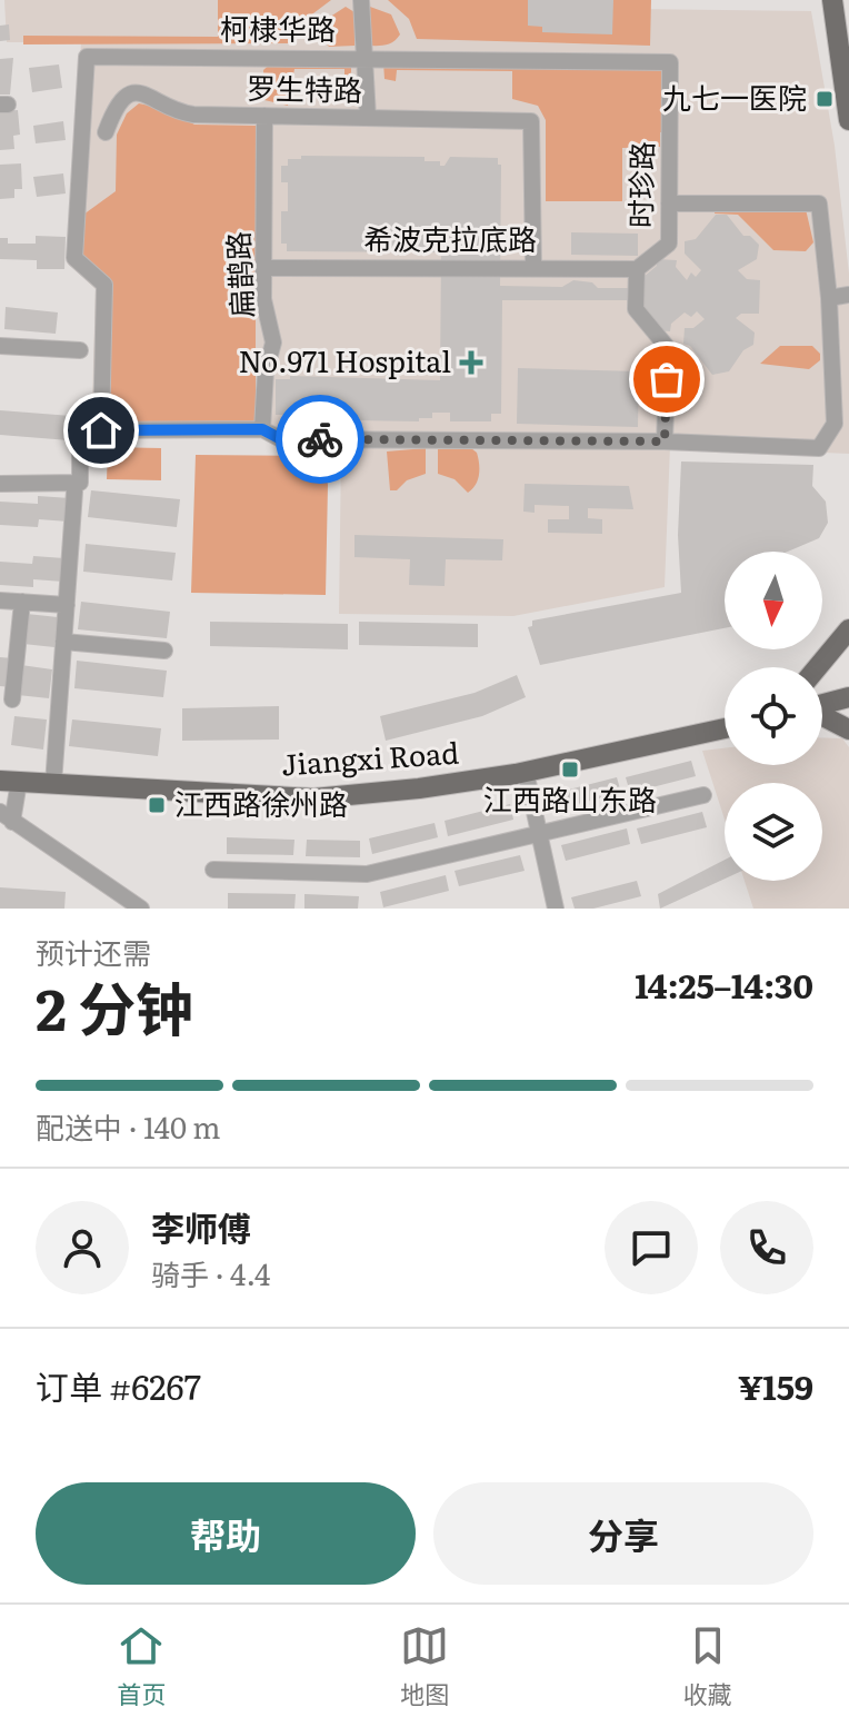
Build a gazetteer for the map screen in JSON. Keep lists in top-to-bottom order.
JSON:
{
  "streets": {
    "main road": ["Jiangxi Road"],
    "street": [
      "柯棣华路",
      "罗生特路",
      "时珍路",
      "希波克拉底路",
      "扁鹊路"
    ]
  },
  "crossings": [
    ["柯棣华路", "时珍路"],
    ["罗生特路", "希波克拉底路"],
    ["罗生特路", "扁鹊路"],
    ["时珍路", "希波克拉底路"],
    ["希波克拉底路", "扁鹊路"]
  ],
  "places": {
    "transit": ["九七一医院", "江西路山东路", "江西路徐州路"],
    "health": ["No.971 Hospital"]
  },
  "north": "bottom",
  "page": {
    "heading": ["2 分钟", "预计还需", "14:25–14:30"],
    "panel": [
      "李师傅",
      "骑手 · 4.4",
      "订单 #6267",
      "¥159"
    ],
    "bar": "配送中 · 140 m",
    "buttons": ["帮助", "分享"],
    "tabs": ["首页", "地图", "收藏"]
  }
}
